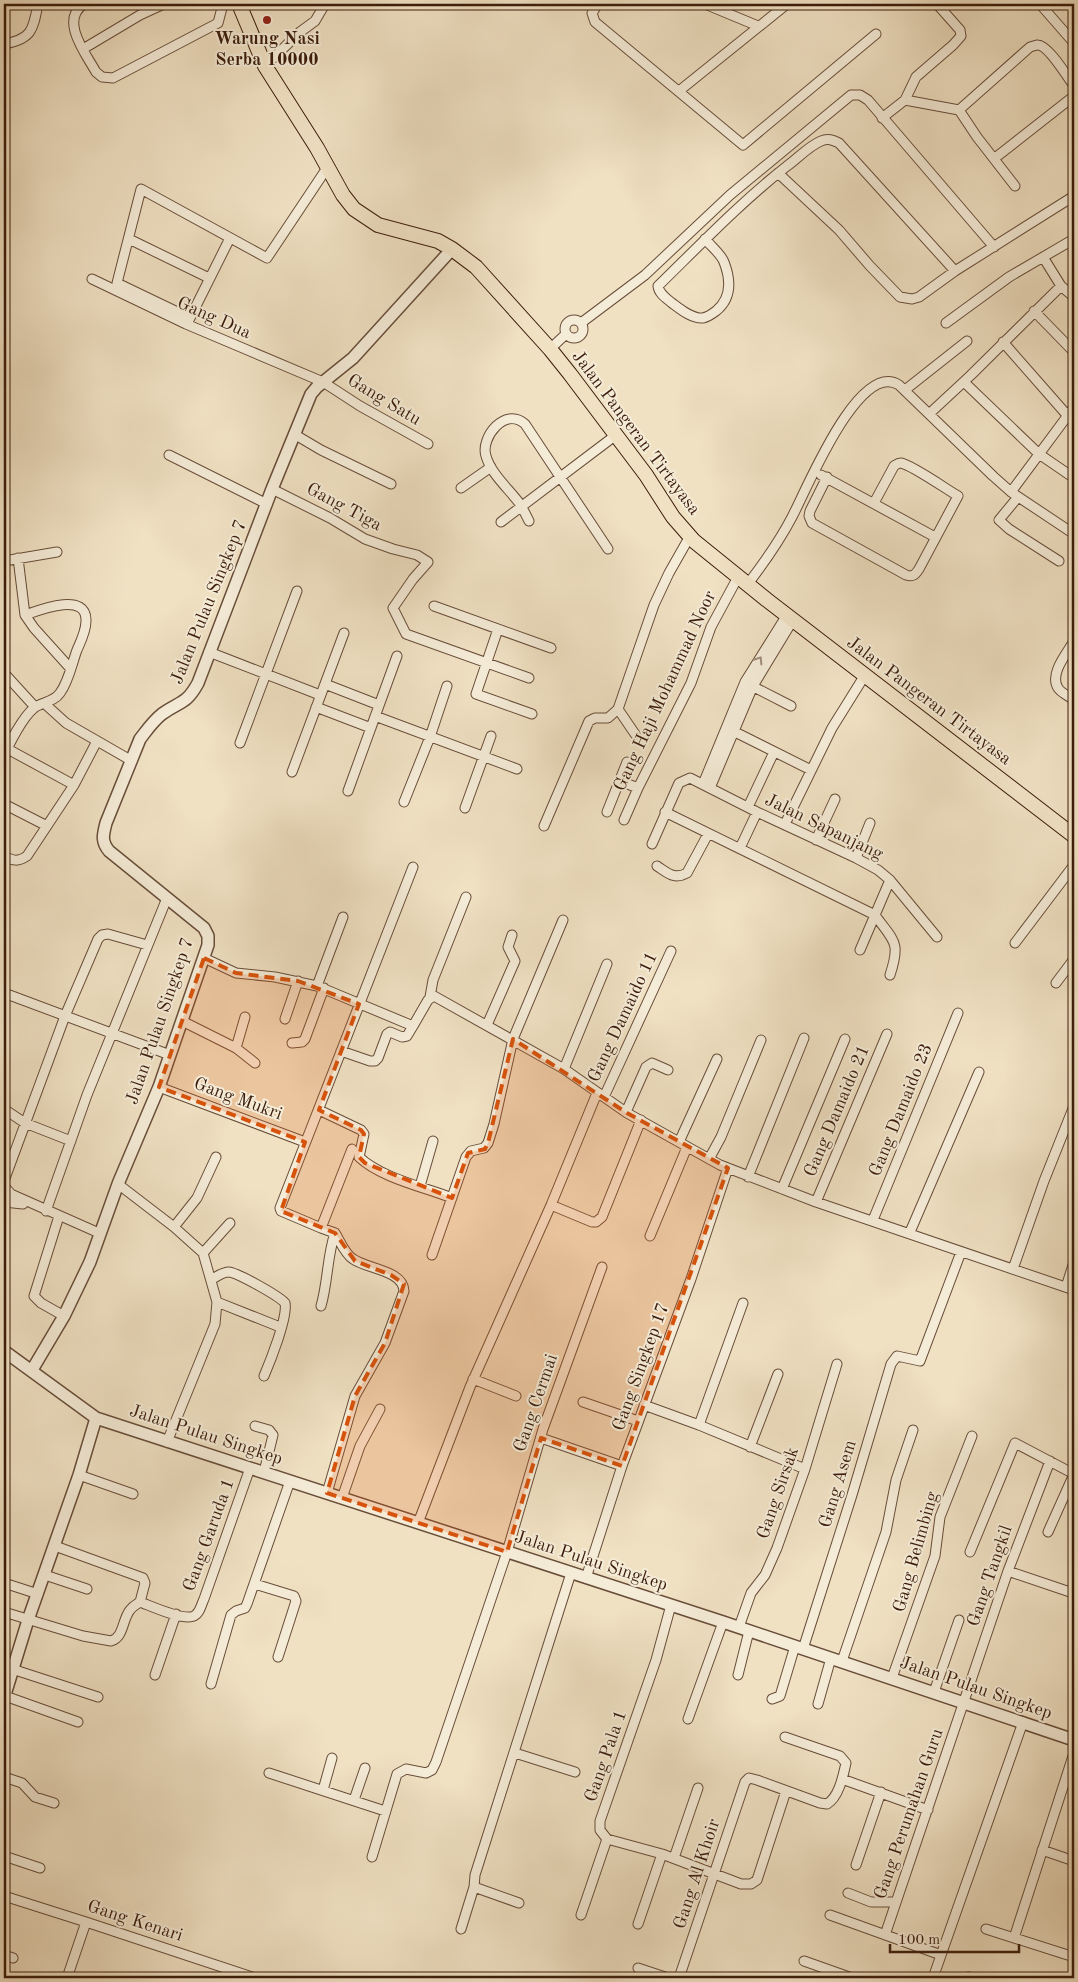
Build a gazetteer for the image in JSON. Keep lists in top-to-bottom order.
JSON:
{
  "streets": {
    "main road": ["Jalan Pangeran Tirtayasa"],
    "street": [
      "Gang Dua",
      "Gang Satu",
      "Gang Tiga",
      "Jalan Pulau Singkep 7",
      "Gang Haji Mohammad Noor",
      "Jalan Sapanjang",
      "Gang Damaido 11",
      "Gang Mukri",
      "Gang Damaido 23",
      "Gang Damaido 21",
      "Gang Singkep 17",
      "Gang Cermai",
      "Jalan Pulau Singkep",
      "Gang Asem",
      "Gang Sirsak",
      "Gang Garuda 1",
      "Gang Belimbing",
      "Gang Tangkil",
      "Gang Pala 1",
      "Gang Perumahan Guru",
      "Gang Al Khoir",
      "Gang Kenari"
    ]
  },
  "crossings": [
    ["Gang Dua", "Gang Satu"],
    ["Gang Dua", "Jalan Pulau Singkep 7"],
    ["Gang Satu", "Jalan Pulau Singkep 7"],
    ["Jalan Pangeran Tirtayasa", "Jalan Pulau Singkep 7"],
    ["Jalan Pangeran Tirtayasa", "Gang Haji Mohammad Noor"],
    ["Gang Tiga", "Jalan Pulau Singkep 7"],
    ["Jalan Pulau Singkep 7", "Gang Mukri"],
    ["Jalan Pulau Singkep 7", "Jalan Pulau Singkep"],
    ["Gang Damaido 11", "Jalan Pulau Singkep"],
    ["Gang Singkep 17", "Jalan Pulau Singkep"],
    ["Gang Cermai", "Jalan Pulau Singkep"],
    ["Jalan Pulau Singkep", "Gang Asem"],
    ["Jalan Pulau Singkep", "Gang Sirsak"],
    ["Jalan Pulau Singkep", "Gang Garuda 1"],
    ["Jalan Pulau Singkep", "Gang Belimbing"],
    ["Jalan Pulau Singkep", "Gang Tangkil"],
    ["Jalan Pulau Singkep", "Gang Pala 1"],
    ["Jalan Pulau Singkep", "Gang Perumahan Guru"],
    ["Gang Tangkil", "Gang Perumahan Guru"]
  ],
  "places": ["Warung Nasi Serba 10000"],
  "scale_bar": "100 m"
}
